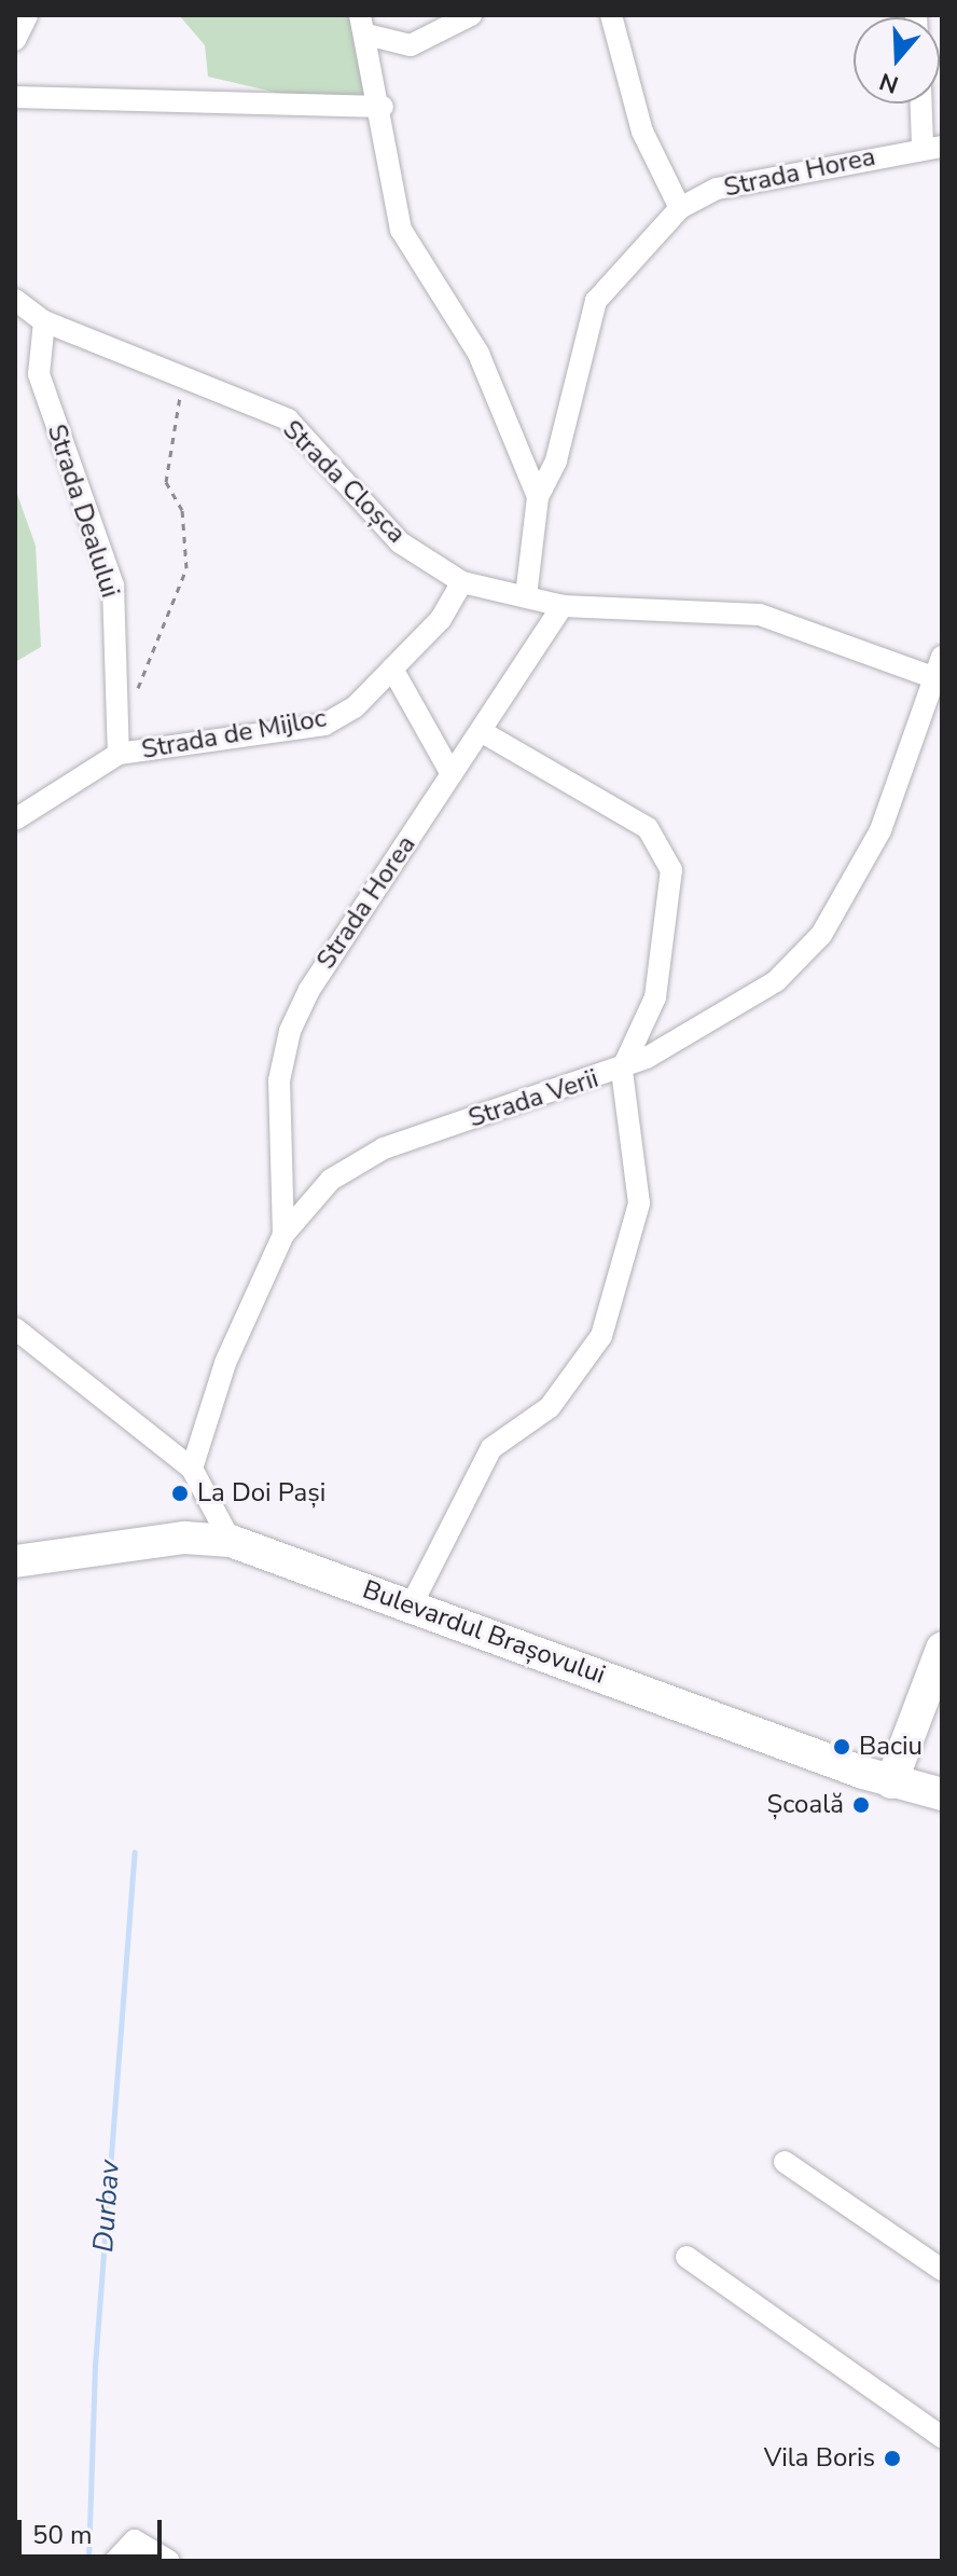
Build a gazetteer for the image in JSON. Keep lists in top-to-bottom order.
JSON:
{
  "streets": {
    "main road": ["Bulevardul Brașovului"],
    "street": [
      "Strada Horea",
      "Strada Cloșca",
      "Strada Dealului",
      "Strada de Mijloc",
      "Strada Verii"
    ]
  },
  "crossings": [
    ["Strada Horea", "Strada Cloșca"],
    ["Strada Horea", "Strada Verii"],
    ["Strada Cloșca", "Strada Dealului"],
    ["Strada Cloșca", "Strada de Mijloc"],
    ["Strada Dealului", "Strada de Mijloc"]
  ],
  "water": ["Durbav"],
  "places": [
    "La Doi Pași",
    "Baciu",
    "Școală",
    "Vila Boris"
  ],
  "scale_bar": "50 m",
  "north": "bottom"
}
